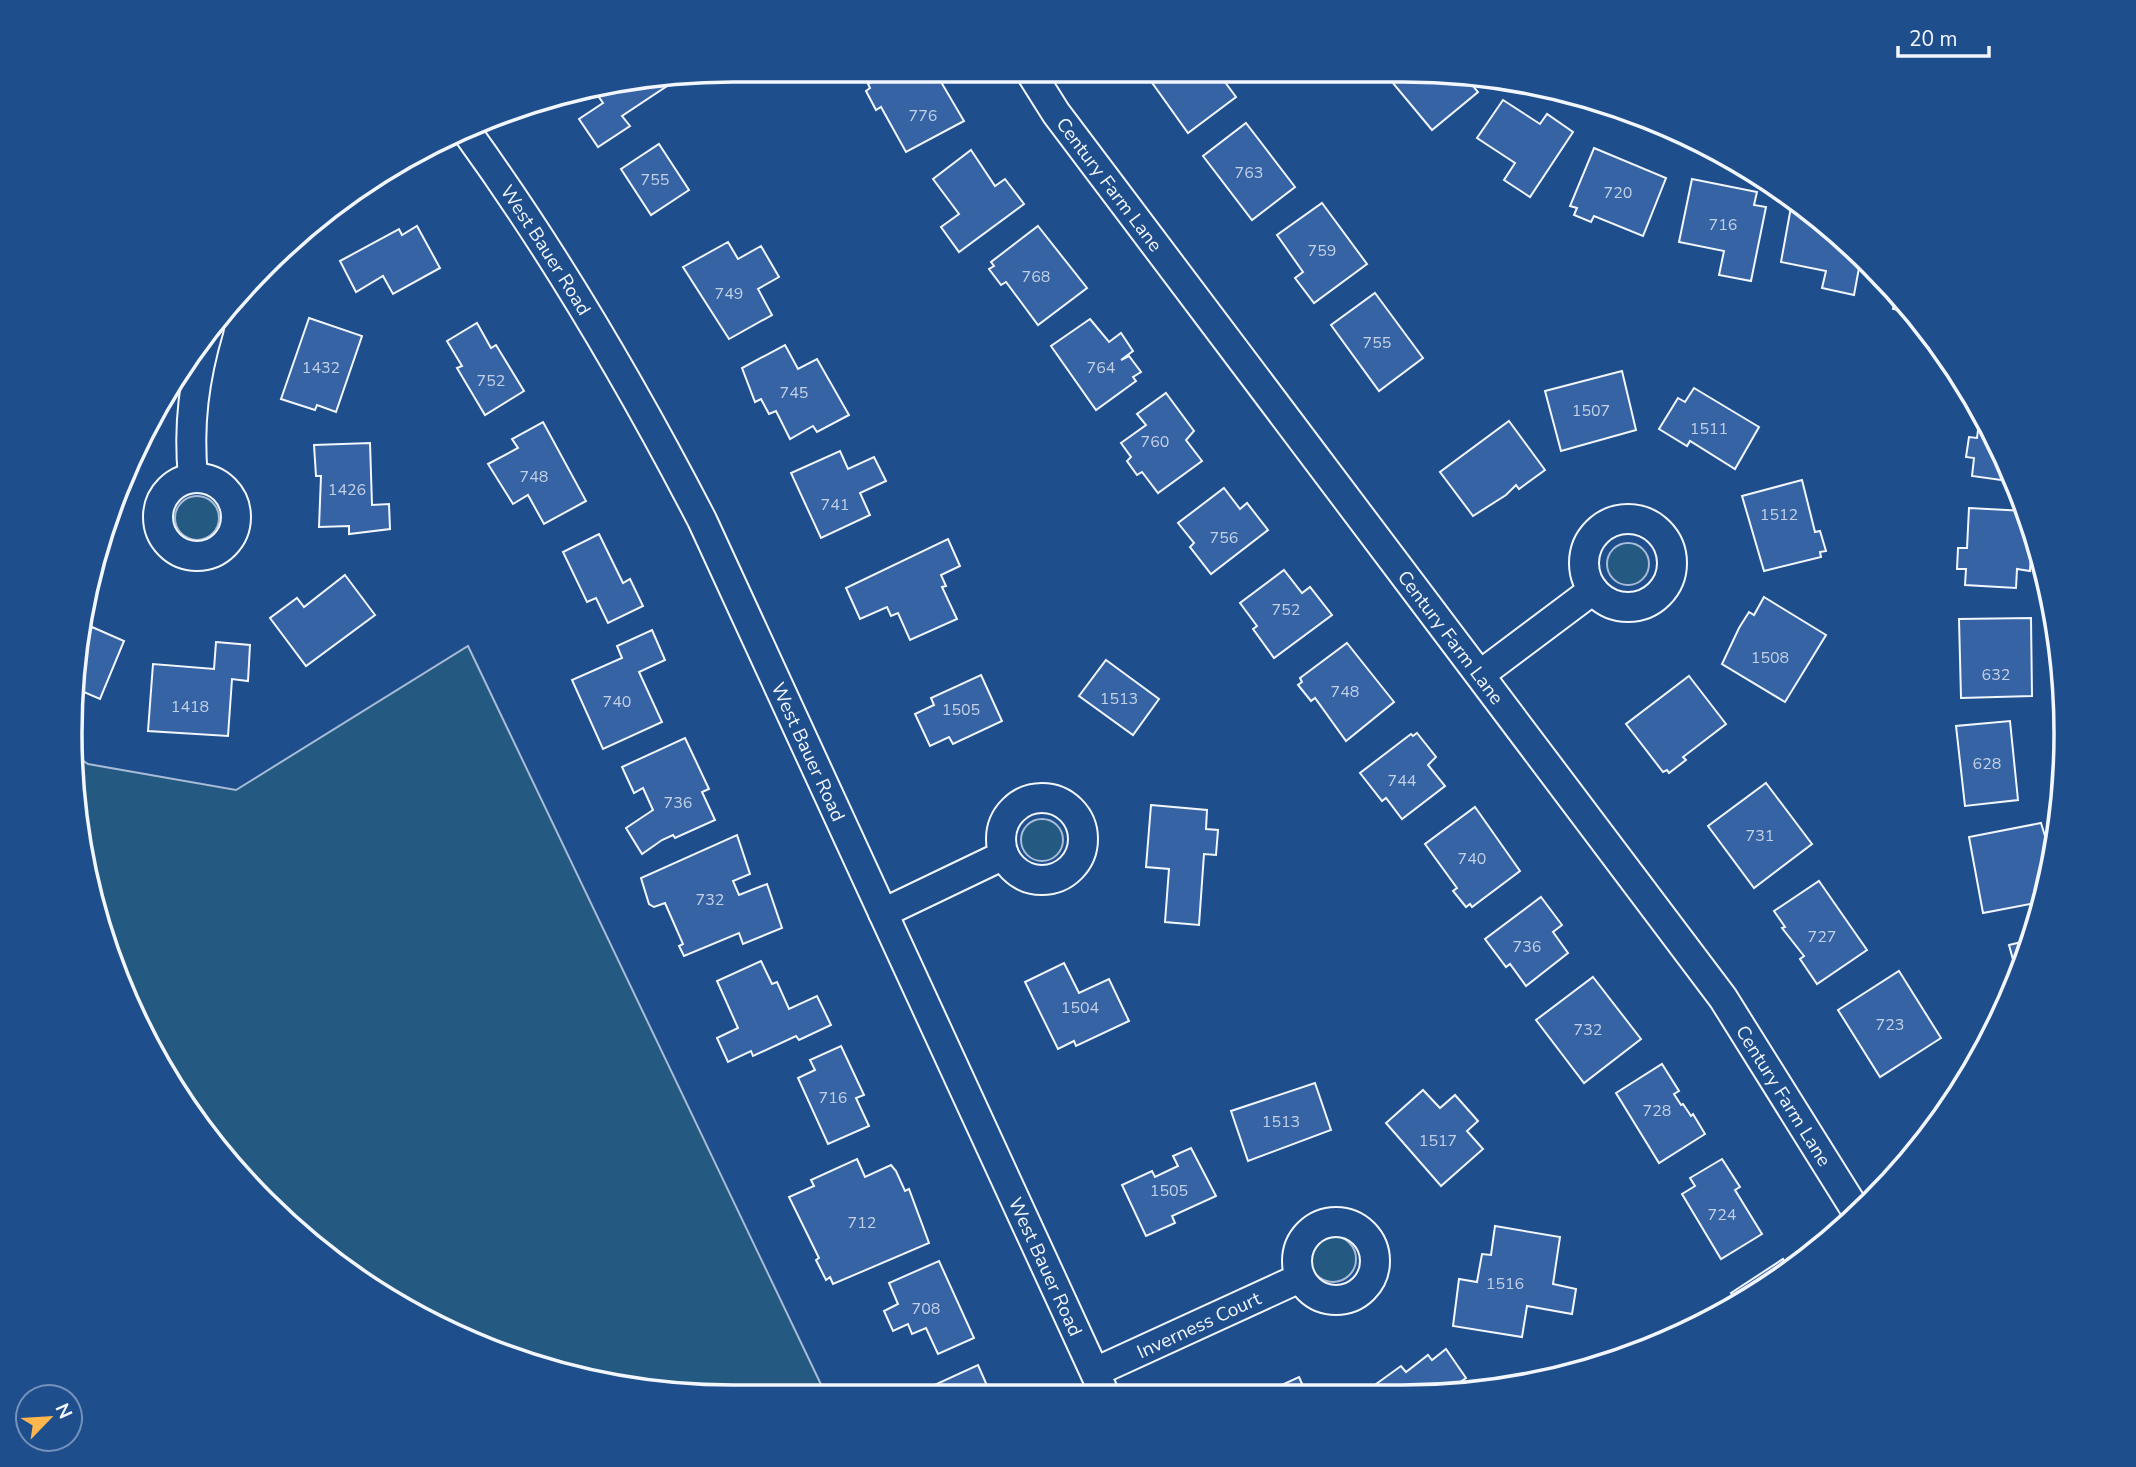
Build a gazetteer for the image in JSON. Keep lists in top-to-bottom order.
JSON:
{
  "streets": {
    "street": ["Century Farm Lane", "West Bauer Road", "Inverness Court"]
  },
  "crossings": [
    ["West Bauer Road", "Inverness Court"]
  ],
  "house_numbers": [
    "776",
    "763",
    "755",
    "720",
    "716",
    "759",
    "768",
    "749",
    "755",
    "1432",
    "764",
    "752",
    "745",
    "1507",
    "1511",
    "760",
    "748",
    "1426",
    "741",
    "1512",
    "756",
    "752",
    "1508",
    "632",
    "748",
    "1513",
    "740",
    "1418",
    "1505",
    "628",
    "744",
    "736",
    "731",
    "740",
    "732",
    "727",
    "736",
    "1504",
    "723",
    "732",
    "716",
    "728",
    "1513",
    "1517",
    "1505",
    "724",
    "712",
    "1516",
    "708"
  ],
  "scale_bar": "20 m",
  "north": "top right"
}
